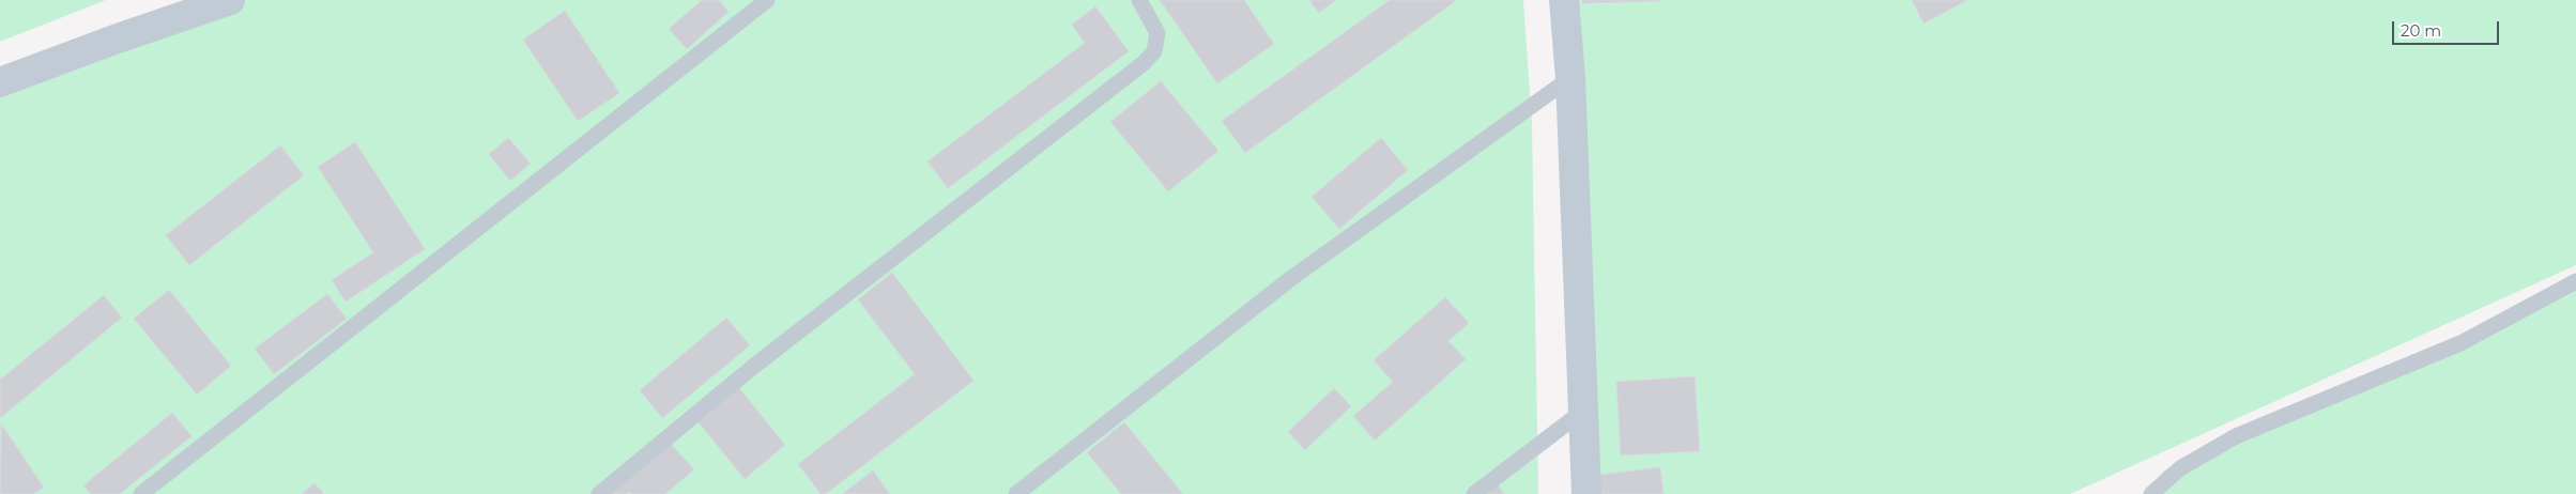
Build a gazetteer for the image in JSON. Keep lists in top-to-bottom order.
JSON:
{
  "scale_bar": "20 m"
}
